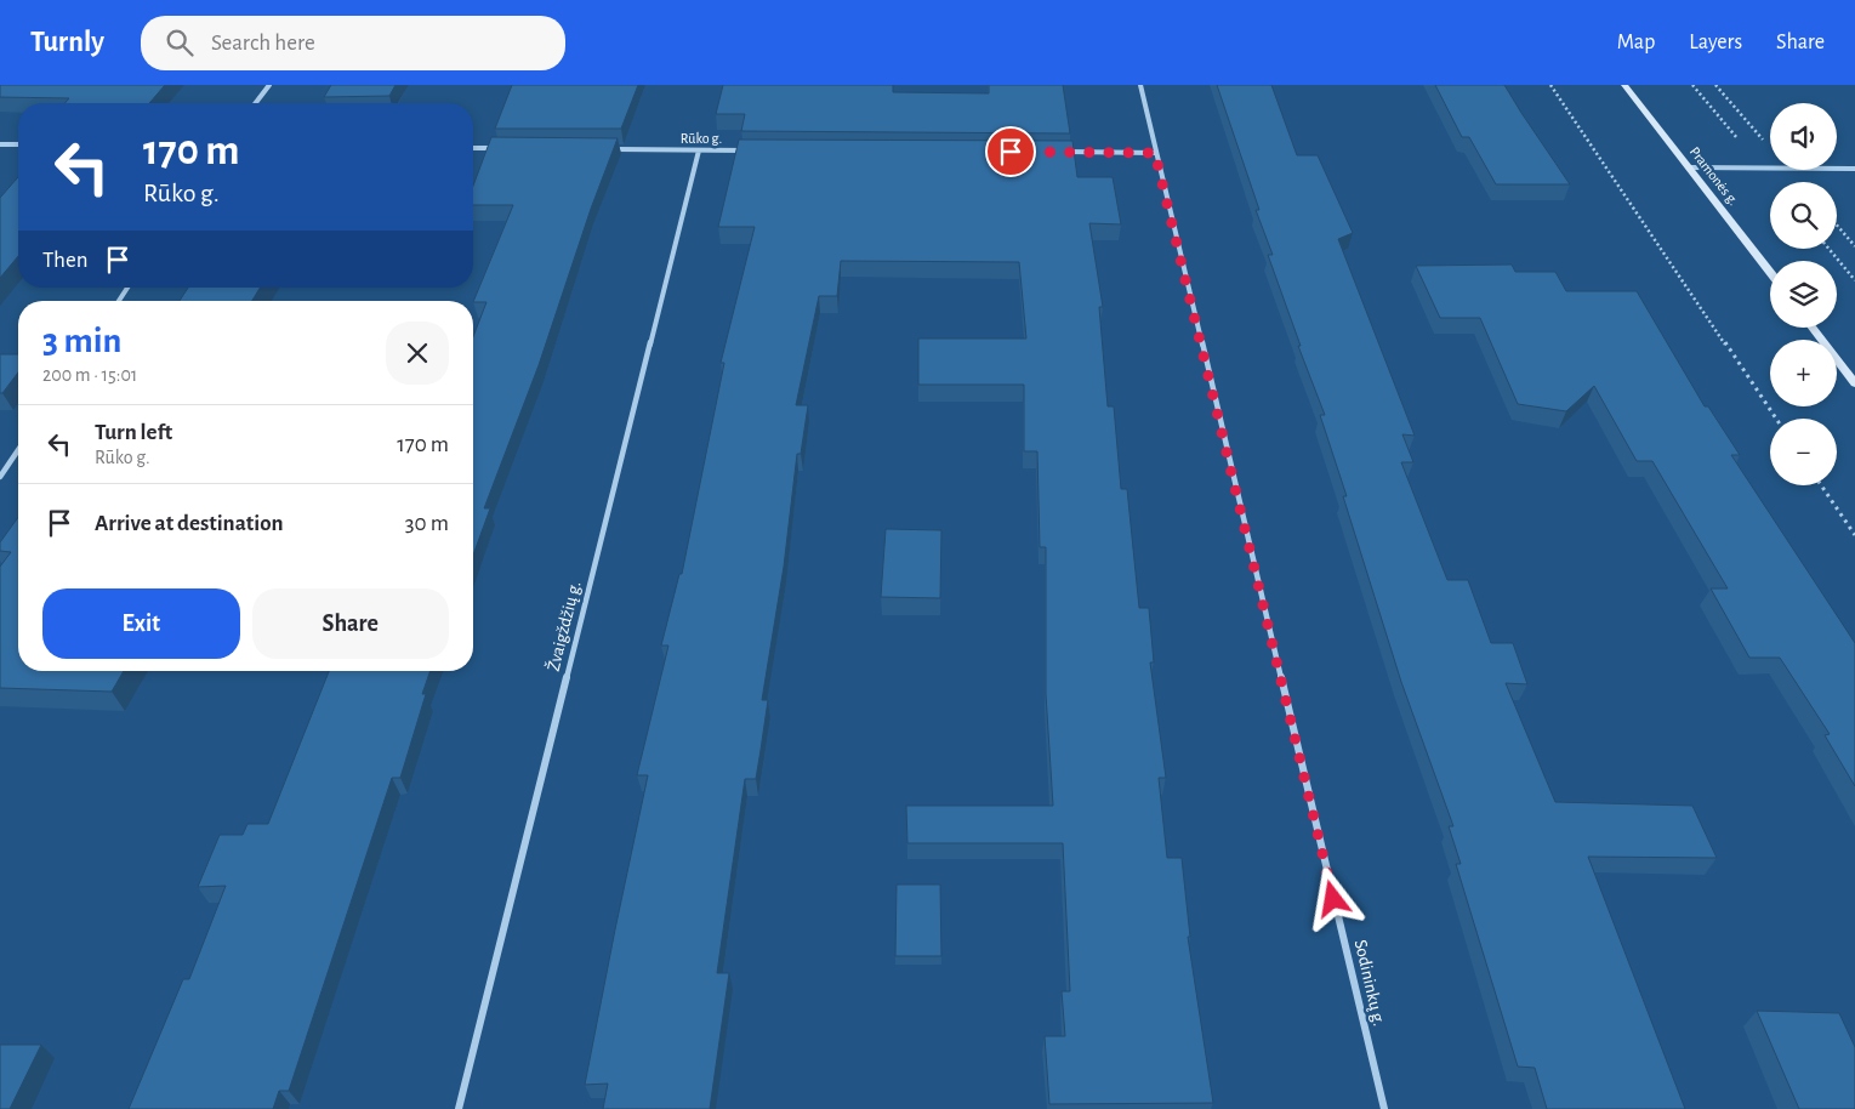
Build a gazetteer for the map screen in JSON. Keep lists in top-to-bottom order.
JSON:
{
  "streets": {
    "main road": ["Pramonės g."],
    "street": ["Rūko g.", "Žvaigždžių g.", "Sodininkų g."]
  },
  "crossings": [
    ["Rūko g.", "Žvaigždžių g."]
  ],
  "page": {
    "header": "Turnly",
    "search": "Search here",
    "nav": ["Map", "Layers", "Share"],
    "map_buttons": ["+", "−"],
    "turn": ["170 m", "Rūko g."],
    "then": "Then",
    "heading": ["3 min", "200 m · 15:01"],
    "list": [
      {
        "name": "Turn left",
        "note": "Rūko g.",
        "value": "170 m"
      },
      {
        "name": "Arrive at destination",
        "value": "30 m"
      }
    ],
    "buttons": ["Exit", "Share"]
  }
}
